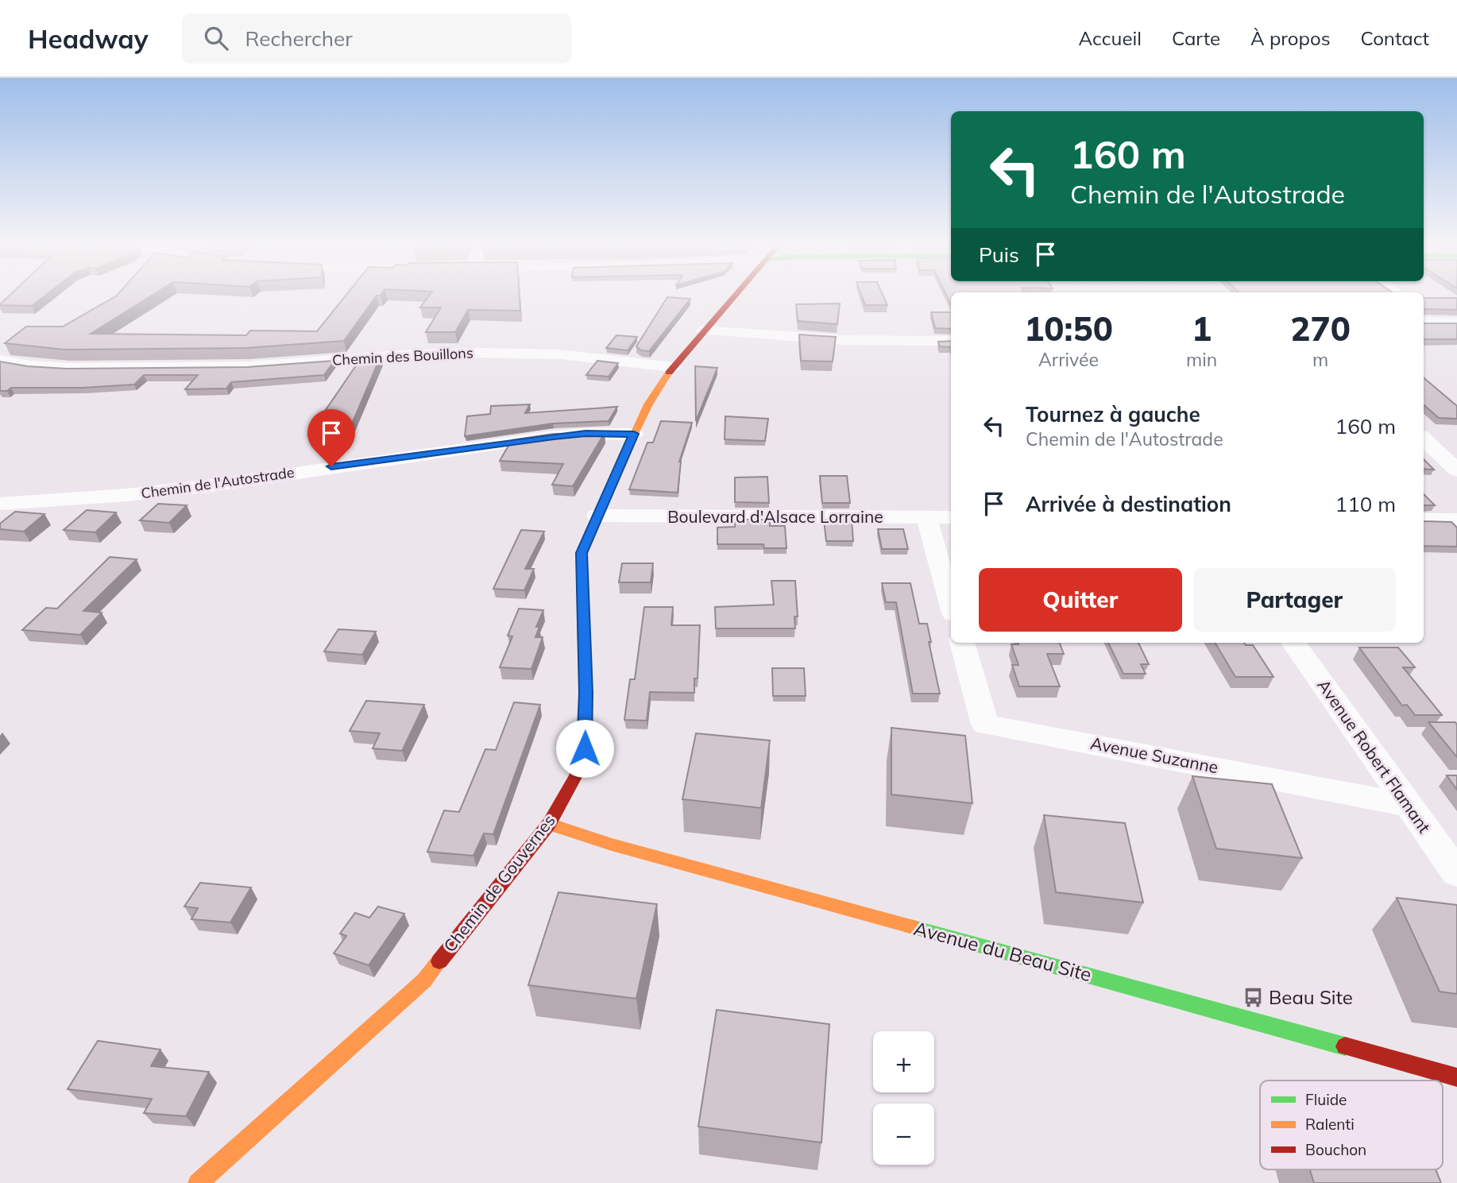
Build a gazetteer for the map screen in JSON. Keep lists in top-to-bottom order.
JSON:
{
  "streets": {
    "street": [
      "Chemin des Bouillons",
      "Chemin de l'Autostrade",
      "Boulevard d'Alsace Lorraine",
      "Avenue Suzanne",
      "Avenue Robert Flamant",
      "Chemin de Gouvernes",
      "Avenue du Beau Site"
    ]
  },
  "crossings": [
    ["Chemin des Bouillons", "Chemin de Gouvernes"],
    ["Chemin de l'Autostrade", "Chemin de Gouvernes"],
    ["Boulevard d'Alsace Lorraine", "Chemin de Gouvernes"],
    ["Avenue Suzanne", "Avenue Robert Flamant"],
    ["Chemin de Gouvernes", "Avenue du Beau Site"]
  ],
  "places": {
    "bus stop": ["Beau Site"]
  },
  "legend": ["Fluide", "Ralenti", "Bouchon"],
  "page": {
    "header": "Headway",
    "search": "Rechercher",
    "nav": [
      "Accueil",
      "Carte",
      "À propos",
      "Contact"
    ],
    "turn": ["160 m", "Chemin de l'Autostrade"],
    "then": "Puis",
    "eta": [
      "10:50",
      "Arrivée",
      "1",
      "min",
      "270",
      "m"
    ],
    "list": [
      {
        "name": "Tournez à gauche",
        "note": "Chemin de l'Autostrade",
        "value": "160 m"
      },
      {
        "name": "Arrivée à destination",
        "value": "110 m"
      }
    ],
    "buttons": ["Quitter", "Partager"],
    "map_buttons": ["+", "−"]
  }
}
